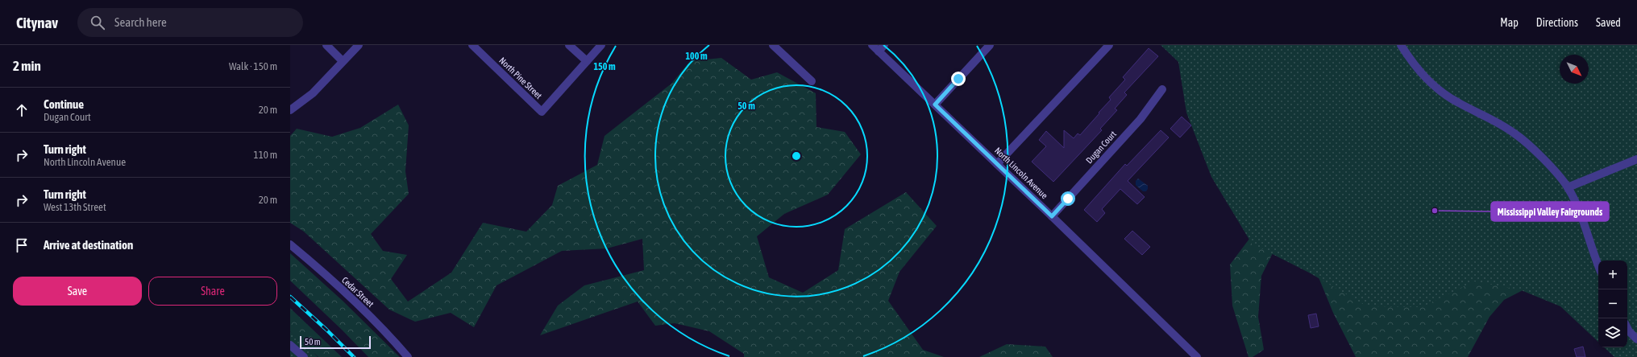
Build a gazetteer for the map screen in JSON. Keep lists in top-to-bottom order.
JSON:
{
  "streets": {
    "street": [
      "North Pine Street",
      "Dugan Court",
      "North Lincoln Avenue",
      "Cedar Street"
    ]
  },
  "crossings": [
    ["Dugan Court", "North Lincoln Avenue"]
  ],
  "places": ["Mississippi Valley Fairgrounds"],
  "scale_bar": "50 m",
  "north": "bottom right",
  "page": {
    "header": "Citynav",
    "search": "Search here",
    "nav": ["Map", "Directions", "Saved"],
    "heading": ["2 min", "Walk · 150 m"],
    "list": [
      ["Continue", "Dugan Court", "20 m"],
      ["Turn right", "North Lincoln Avenue", "110 m"],
      ["Turn right", "West 13th Street", "20 m"],
      "Arrive at destination"
    ],
    "map_buttons": ["+", "−"],
    "buttons": ["Save", "Share"],
    "scale": "50 m"
  },
  "rings": ["100 m", "150 m", "50 m"]
}
